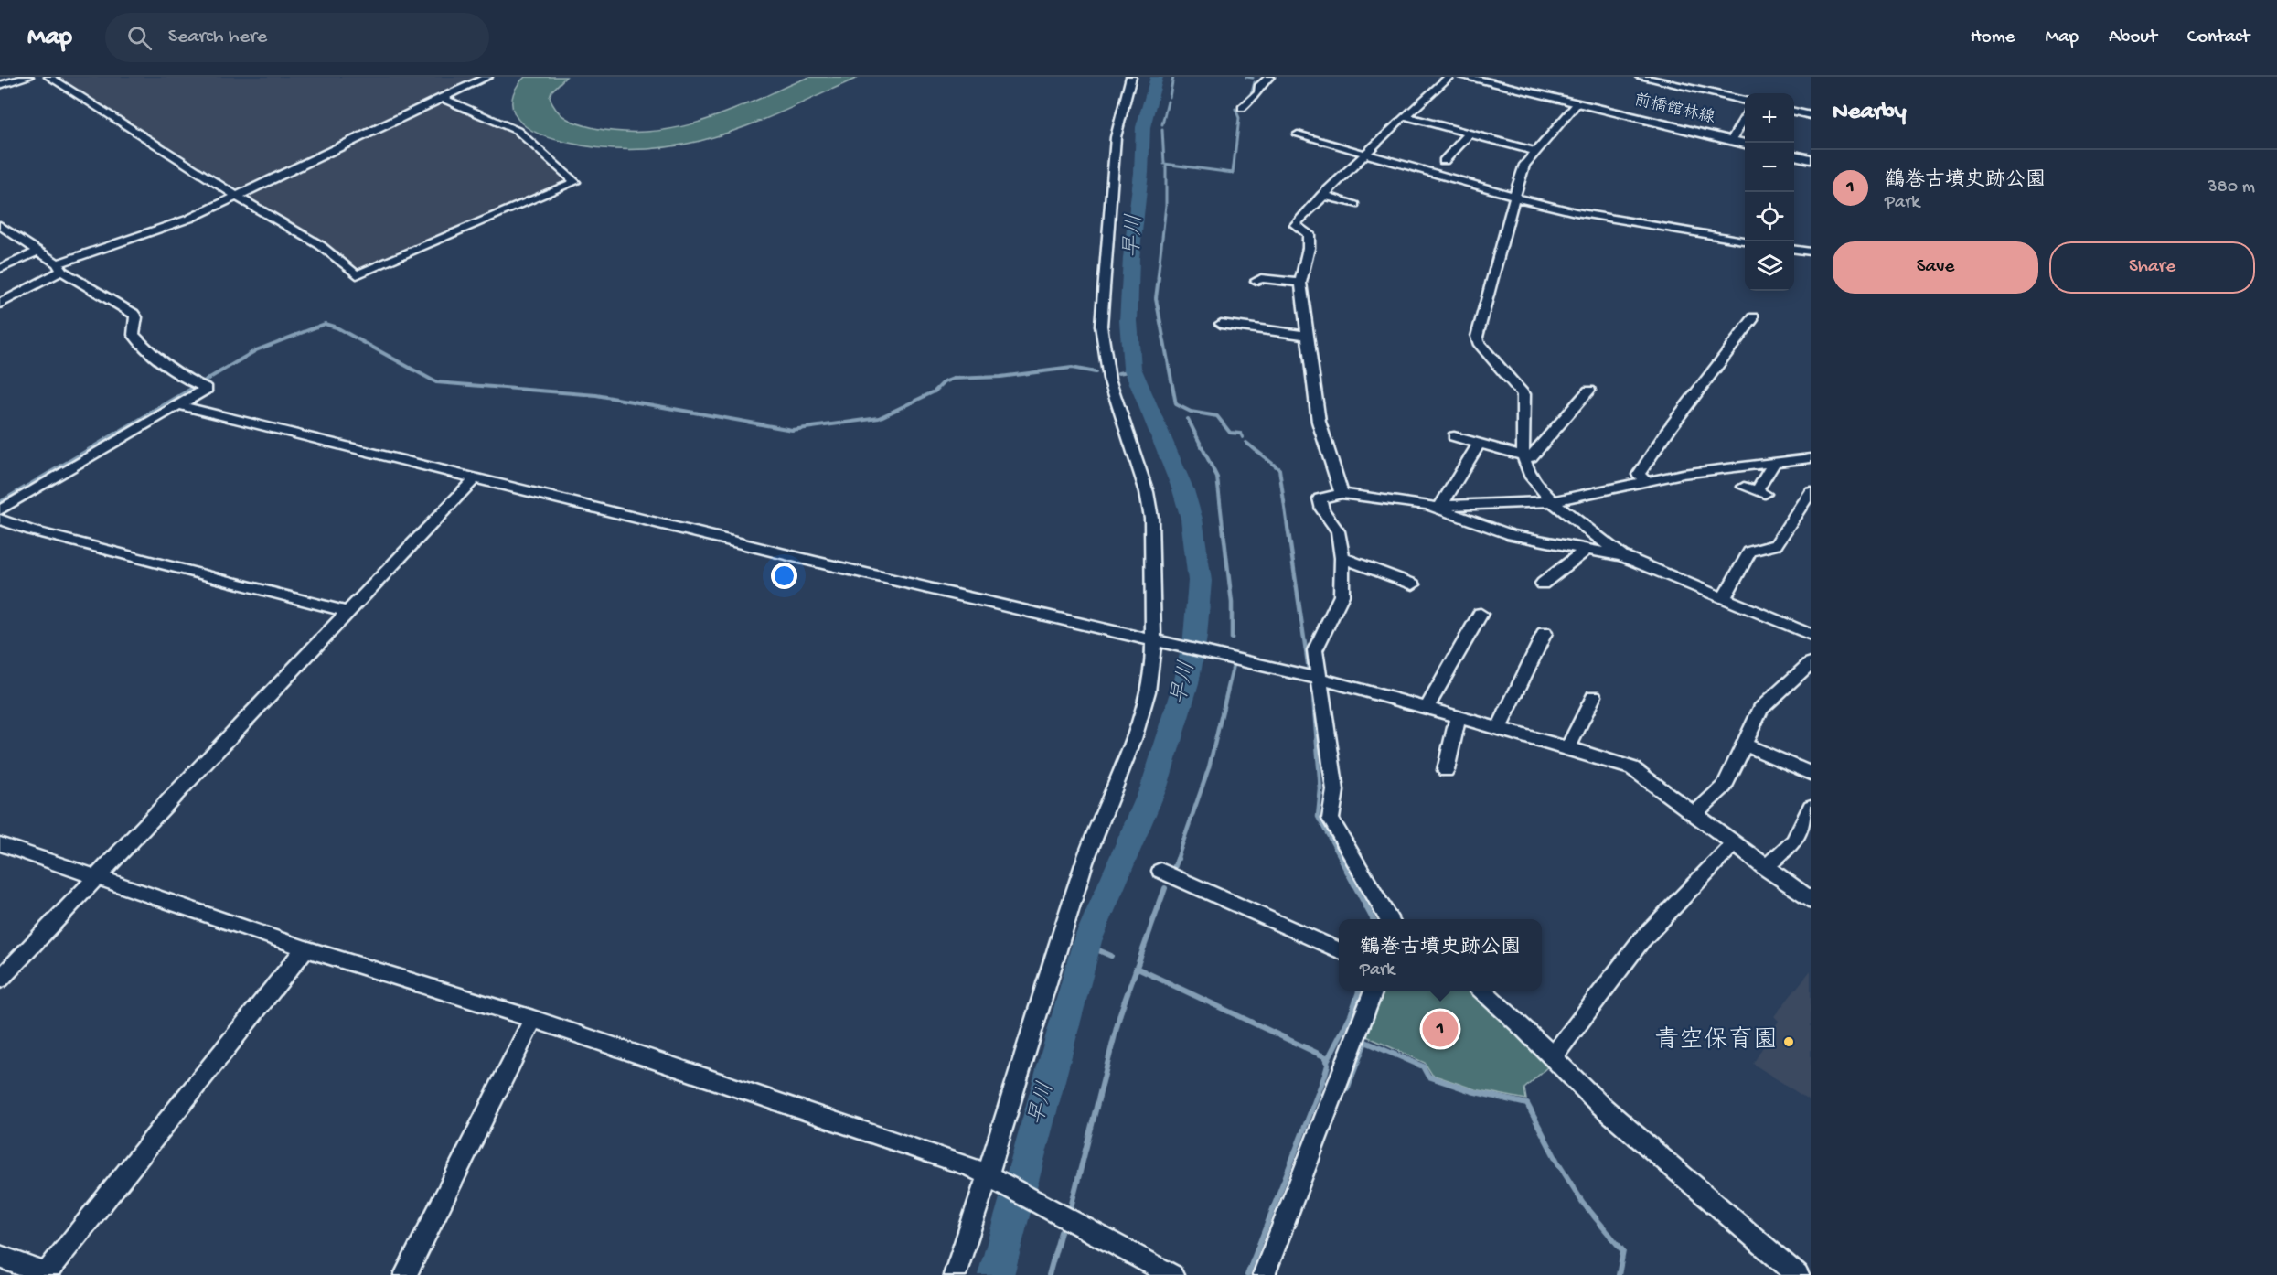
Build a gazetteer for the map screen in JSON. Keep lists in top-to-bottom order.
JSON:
{
  "streets": {
    "main road": ["前橋館林線"]
  },
  "water": ["早川"],
  "places": ["青空保育園"],
  "page": {
    "header": "Map",
    "search": "Search here",
    "nav": [
      "Home",
      "Map",
      "About",
      "Contact"
    ],
    "heading": "Nearby",
    "map_buttons": ["+", "−"],
    "list": [
      {
        "mark": "1",
        "name": "鶴巻古墳史跡公園",
        "note": "Park",
        "value": "380 m"
      }
    ],
    "buttons": ["Save", "Share"],
    "popup": ["鶴巻古墳史跡公園", "Park"],
    "pins": "1"
  }
}
